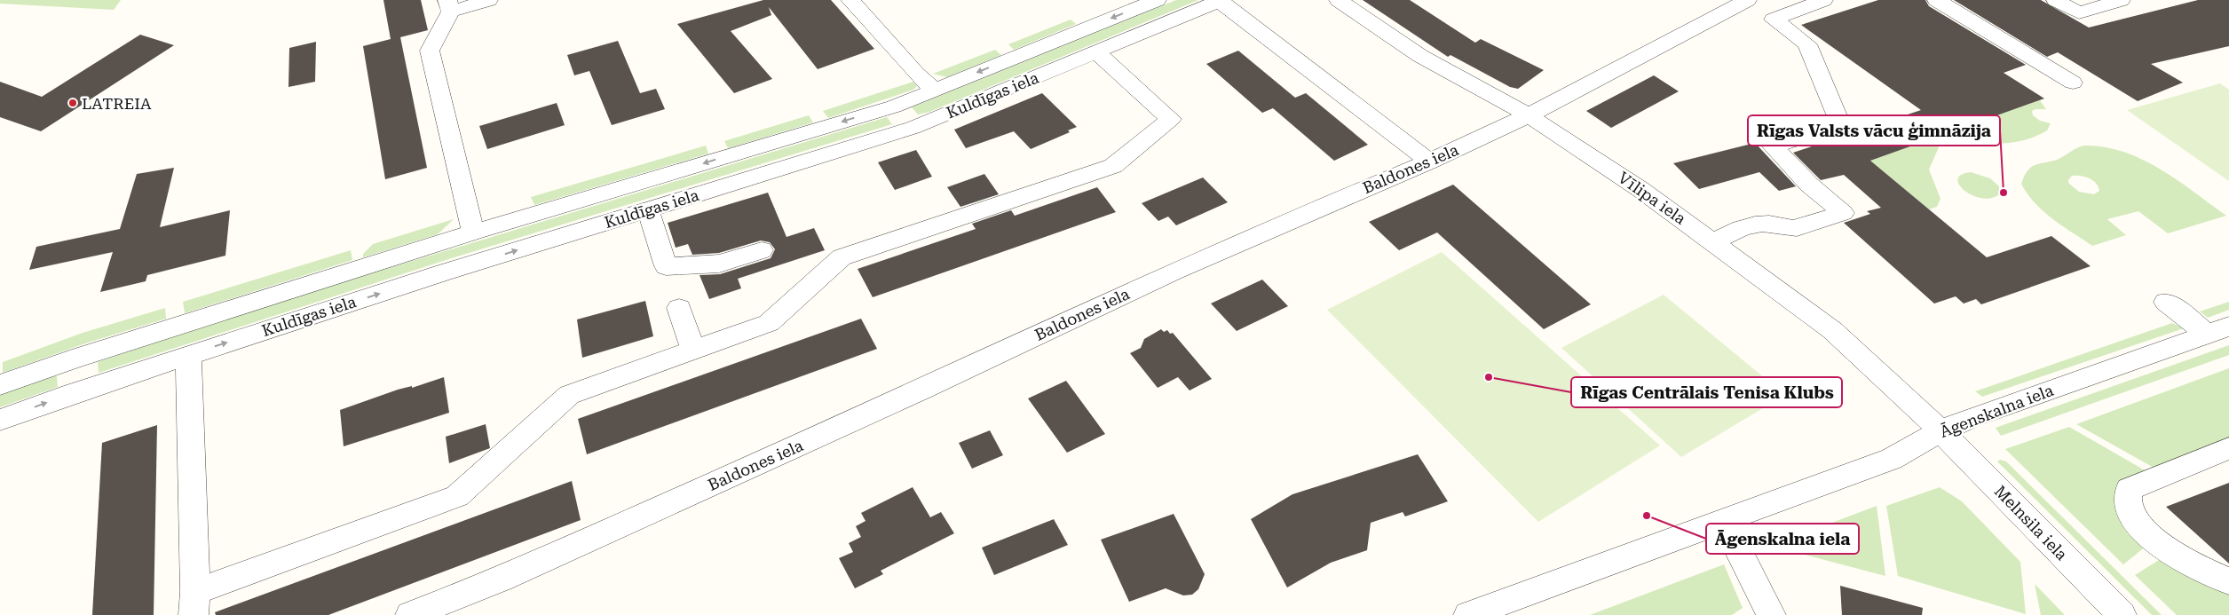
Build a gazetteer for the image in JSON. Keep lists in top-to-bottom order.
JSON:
{
  "streets": {
    "street": [
      "Kuldīgas iela",
      "Baldones iela",
      "Vīlipa iela",
      "Āgenskalna iela",
      "Melnsila iela"
    ]
  },
  "crossings": [
    ["Baldones iela", "Vīlipa iela"],
    ["Vīlipa iela", "Āgenskalna iela"],
    ["Vīlipa iela", "Melnsila iela"],
    ["Āgenskalna iela", "Melnsila iela"]
  ],
  "places": [
    "LATREIA",
    "Rīgas Valsts vācu ģimnāzija",
    "Rīgas Centrālais Tenisa Klubs",
    "Āgenskalna iela"
  ]
}
